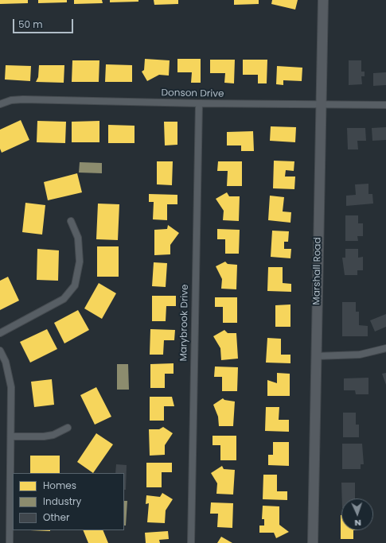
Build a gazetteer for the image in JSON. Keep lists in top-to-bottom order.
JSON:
{
  "streets": {
    "street": ["Donson Drive", "Marshall Road", "Marybrook Drive"]
  },
  "crossings": [
    ["Donson Drive", "Marshall Road"],
    ["Donson Drive", "Marybrook Drive"]
  ],
  "legend": ["Homes", "Industry", "Other"],
  "scale_bar": "50 m",
  "north": "bottom"
}
